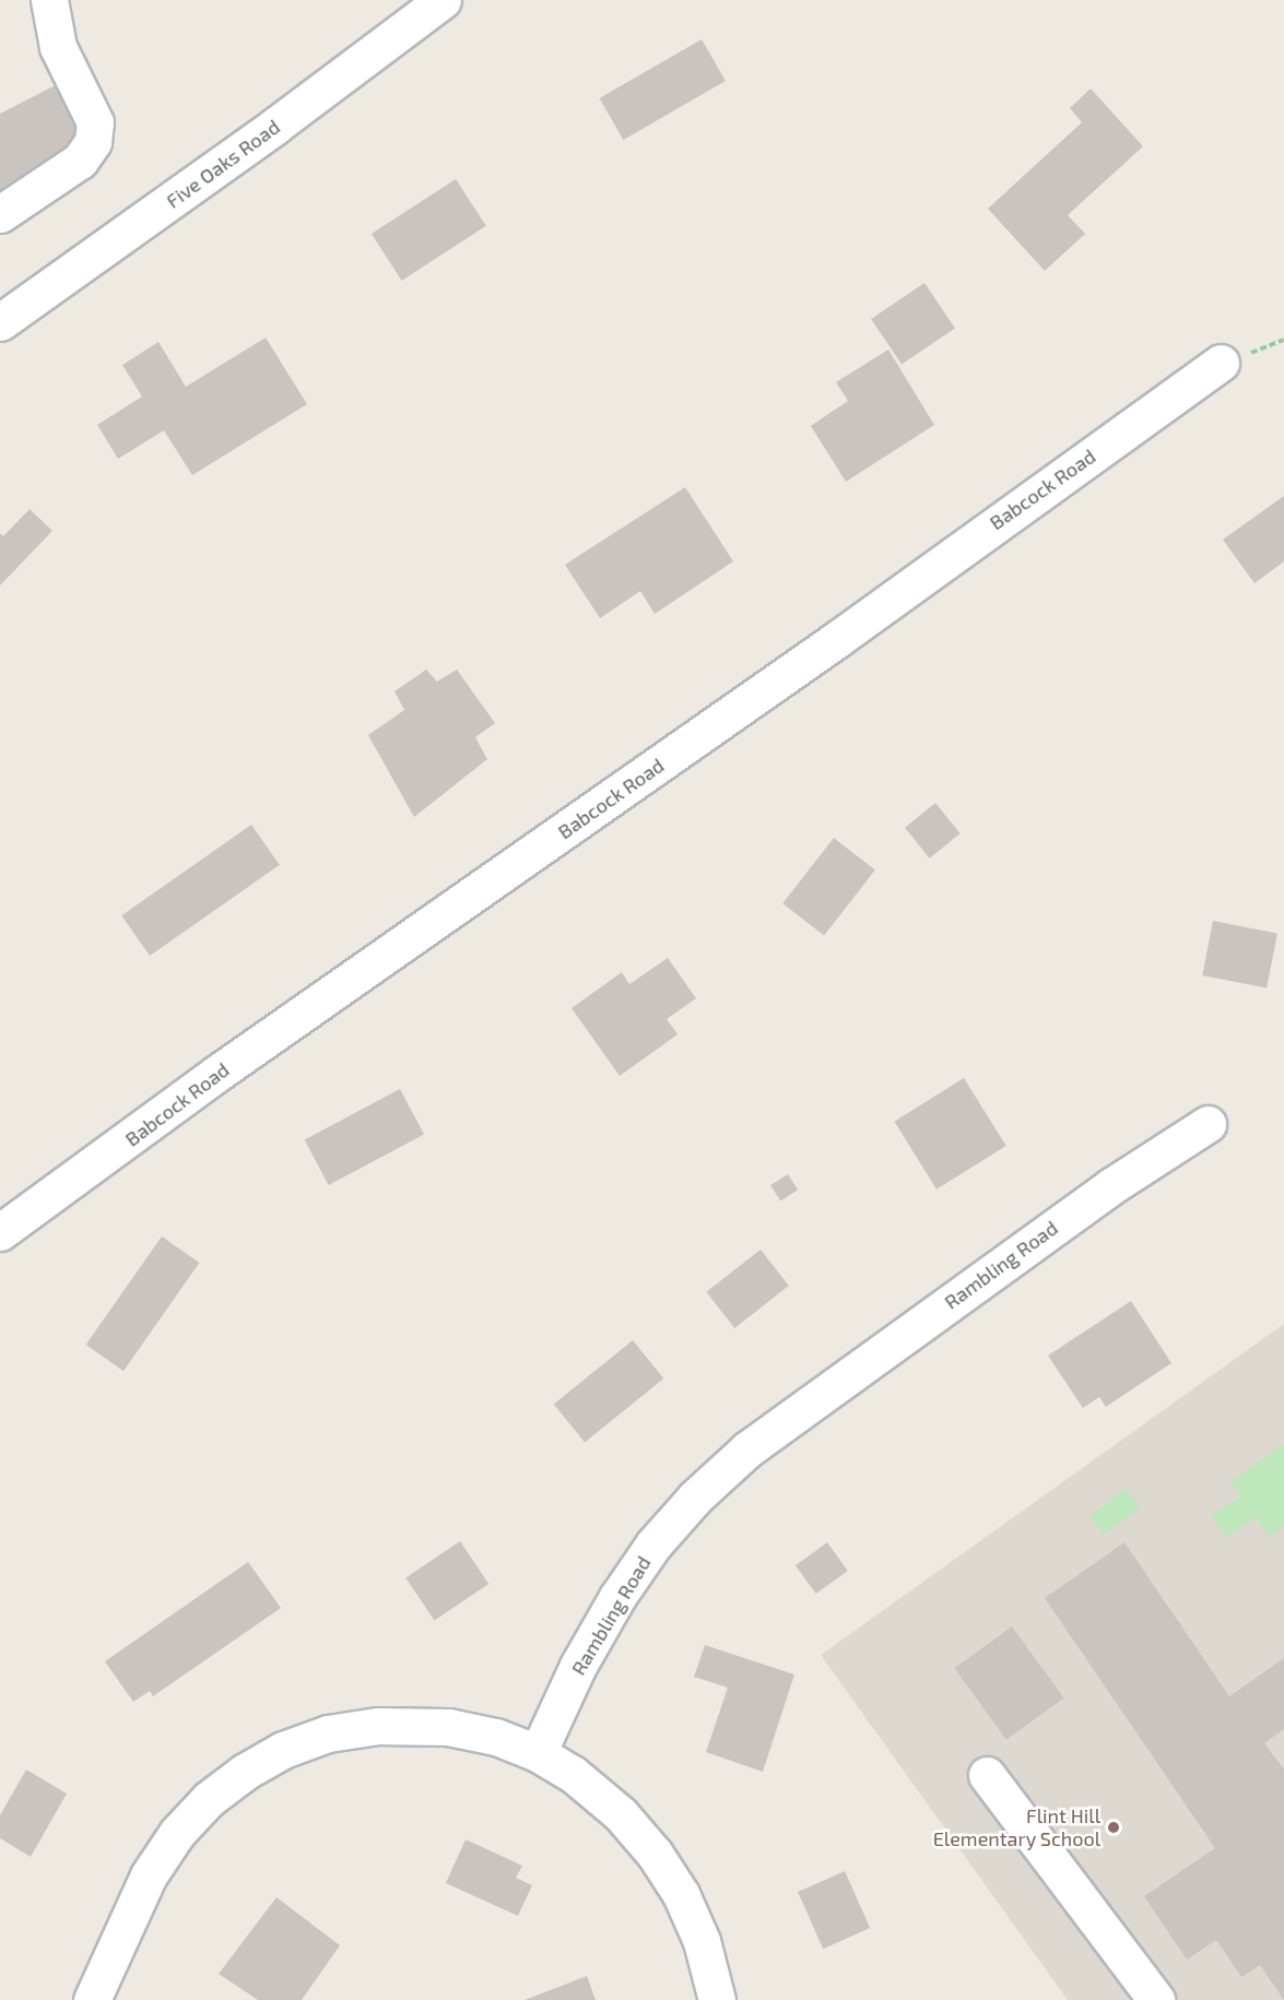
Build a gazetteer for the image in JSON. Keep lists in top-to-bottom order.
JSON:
{
  "streets": {
    "street": ["Five Oaks Road", "Babcock Road", "Rambling Road"]
  },
  "places": ["Flint Hill Elementary School"]
}
